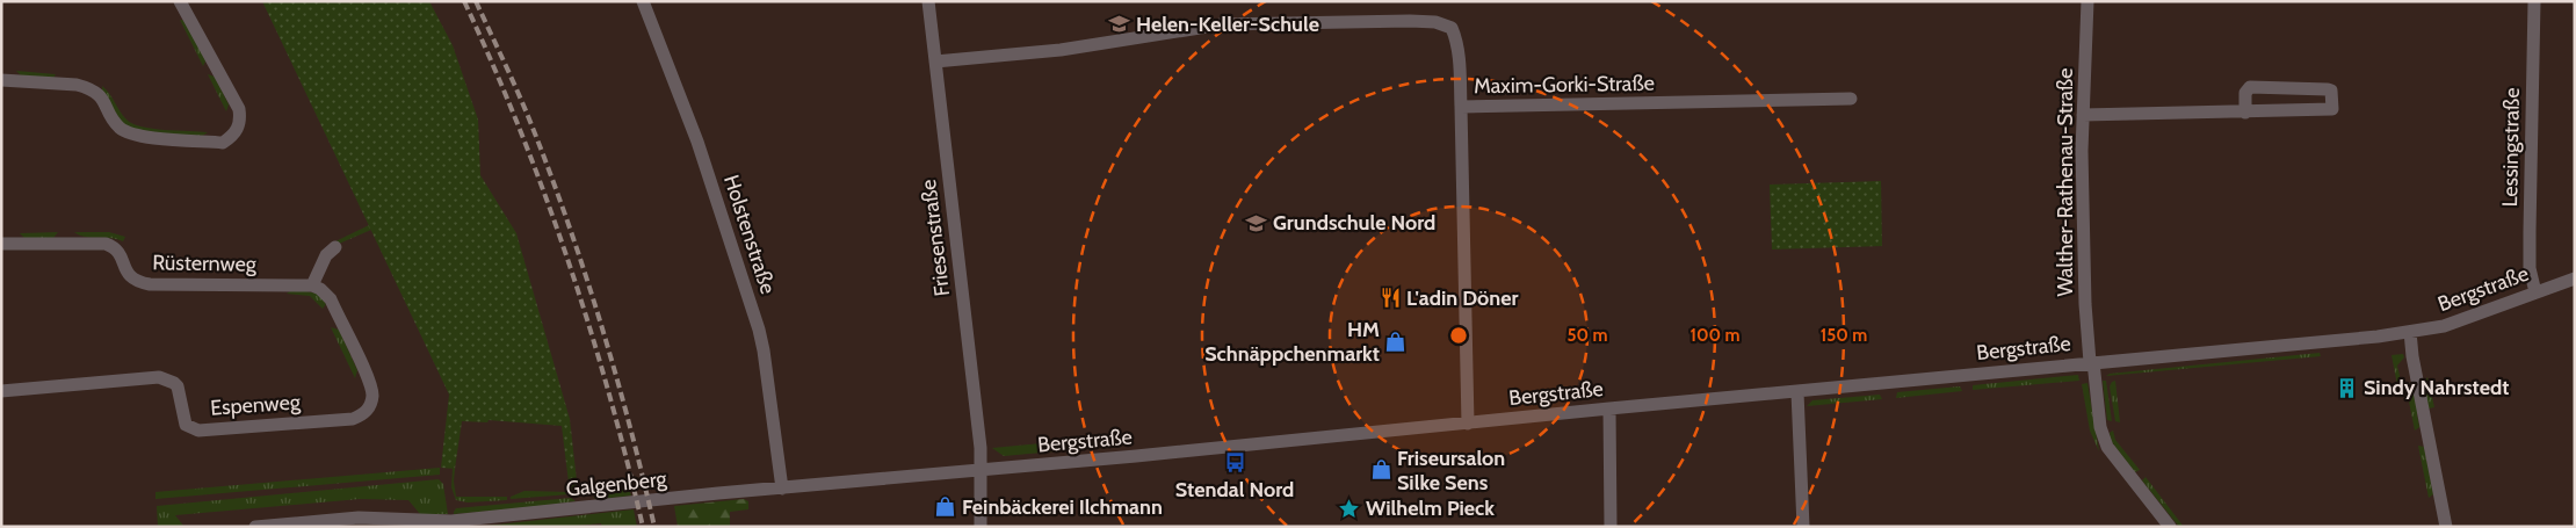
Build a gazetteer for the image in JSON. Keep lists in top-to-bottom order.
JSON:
{
  "streets": {
    "street": [
      "Maxim-Gorki-Straße",
      "Lessingstraße",
      "Walther-Rathenau-Straße",
      "Holstenstraße",
      "Friesenstraße",
      "Rüsternweg",
      "Bergstraße",
      "Espenweg",
      "Galgenberg"
    ]
  },
  "crossings": [
    ["Maxim-Gorki-Straße", "Friesenstraße"],
    ["Lessingstraße", "Bergstraße"],
    ["Walther-Rathenau-Straße", "Bergstraße"],
    ["Holstenstraße", "Galgenberg"],
    ["Friesenstraße", "Bergstraße"],
    ["Friesenstraße", "Galgenberg"],
    ["Rüsternweg", "Espenweg"],
    ["Bergstraße", "Galgenberg"]
  ],
  "places": {
    "school or university": ["Helen-Keller-Schule", "Grundschule Nord"],
    "restaurant": ["L'adin Döner"],
    "shop": ["HM Schnäppchenmarkt", "Friseursalon Silke Sens", "Feinbäckerei Ilchmann"],
    "building": ["Sindy Nahrstedt"],
    "bus stop": ["Stendal Nord"],
    "place": ["Wilhelm Pieck"]
  },
  "rings": ["50 m", "100 m", "150 m"]
}
